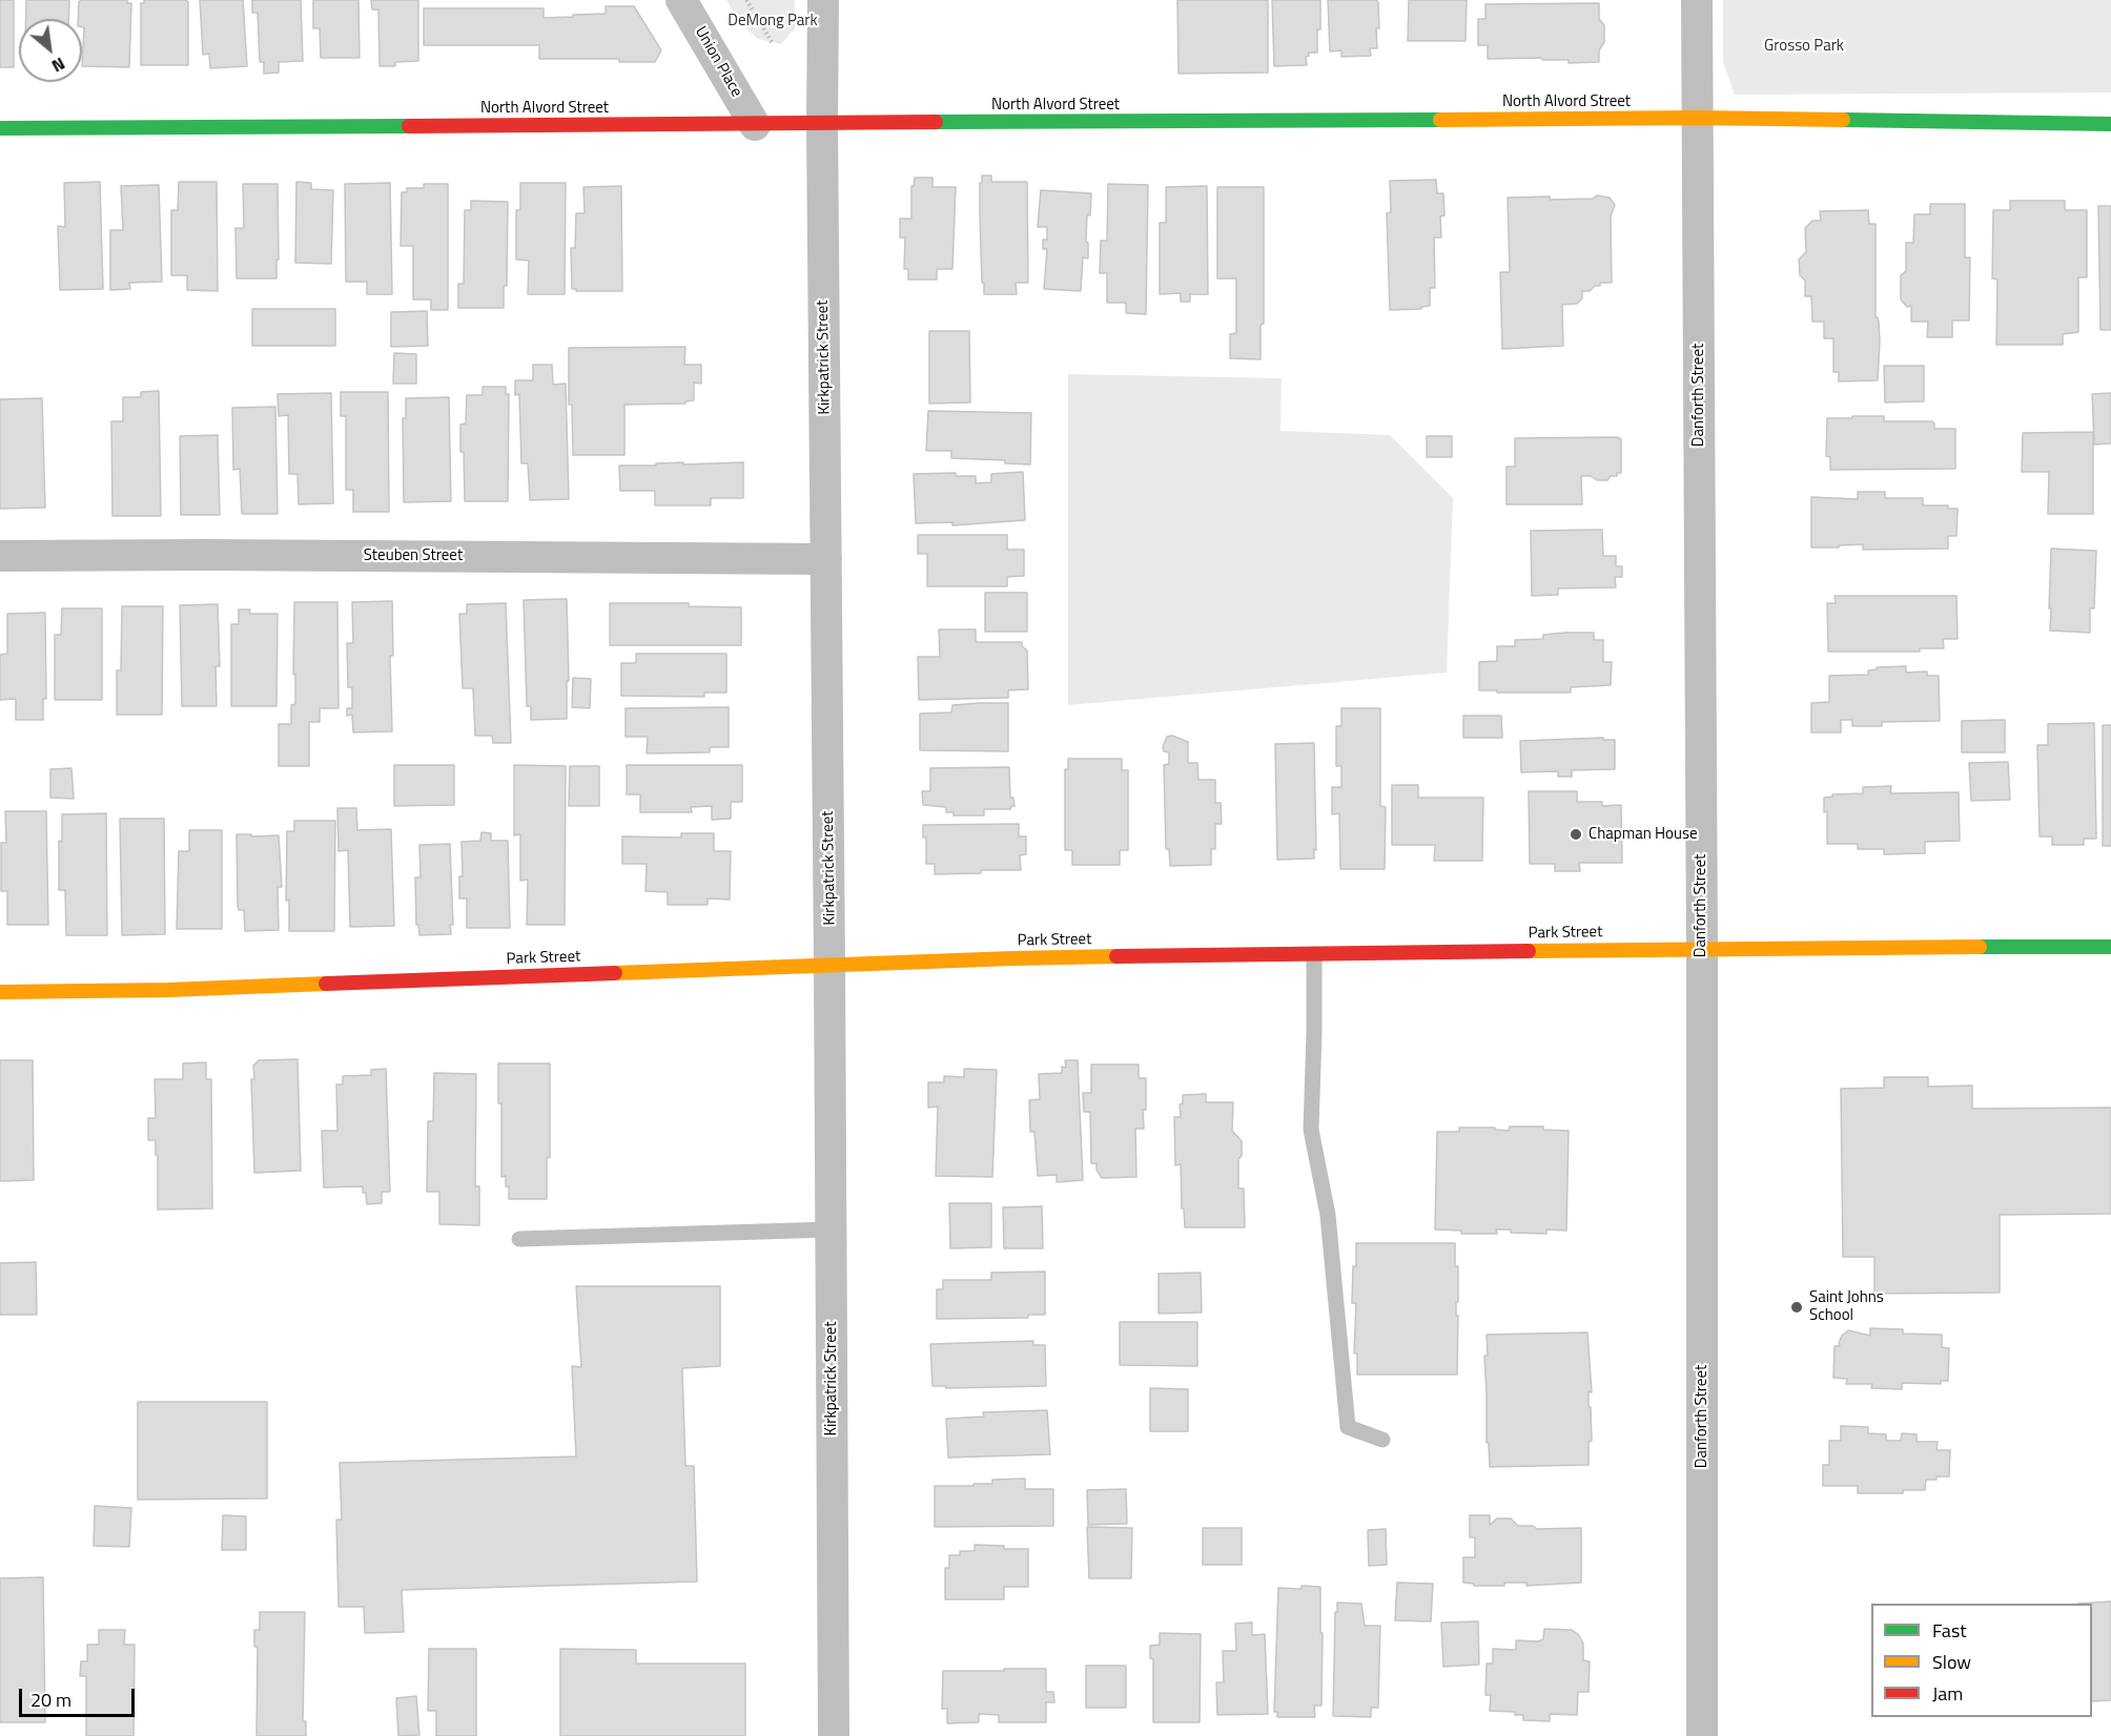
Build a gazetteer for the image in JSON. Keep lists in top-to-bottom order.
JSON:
{
  "streets": {
    "street": [
      "Union Place",
      "North Alvord Street",
      "Kirkpatrick Street",
      "Danforth Street",
      "Steuben Street",
      "Park Street"
    ]
  },
  "crossings": [
    ["Union Place", "North Alvord Street"],
    ["North Alvord Street", "Kirkpatrick Street"],
    ["North Alvord Street", "Danforth Street"],
    ["Kirkpatrick Street", "Steuben Street"],
    ["Kirkpatrick Street", "Park Street"],
    ["Danforth Street", "Park Street"]
  ],
  "parks": ["DeMong Park", "Grosso Park"],
  "places": ["Chapman House", "Saint Johns School"],
  "legend": ["Fast", "Slow", "Jam"],
  "scale_bar": "20 m",
  "north": "bottom right"
}
